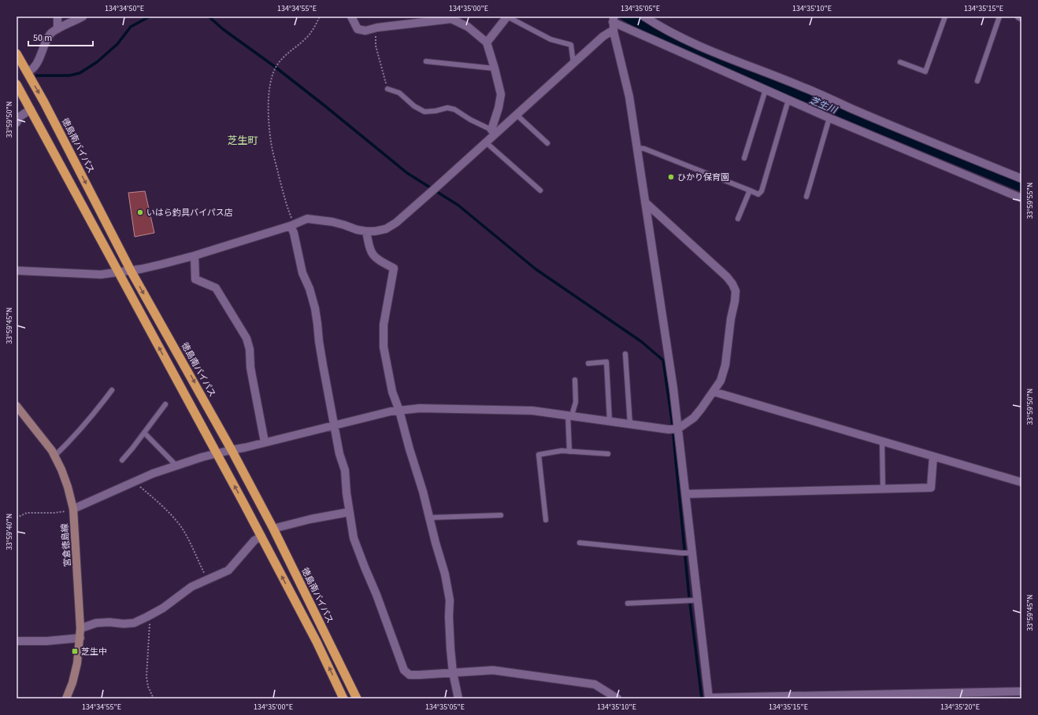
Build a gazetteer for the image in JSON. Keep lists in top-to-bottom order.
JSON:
{
  "streets": {
    "highway": ["徳島南バイパス"],
    "main road": ["宮倉徳島線"]
  },
  "districts": ["芝生町"],
  "water": ["芝生川"],
  "places": {
    "other": ["ひかり保育園", "いはら釣具バイパス店"],
    "transit": ["芝生中"]
  },
  "scale_bar": "50 m",
  "coordinates": [
    "134°34'50\"E",
    "134°34'55\"E",
    "134°35'00\"E",
    "134°35'05\"E",
    "134°35'10\"E",
    "134°35'15\"E",
    "33°59'50\"N",
    "33°59'55\"N",
    "33°59'45\"N",
    "33°59'40\"N",
    "134°35'20\"E"
  ]
}
